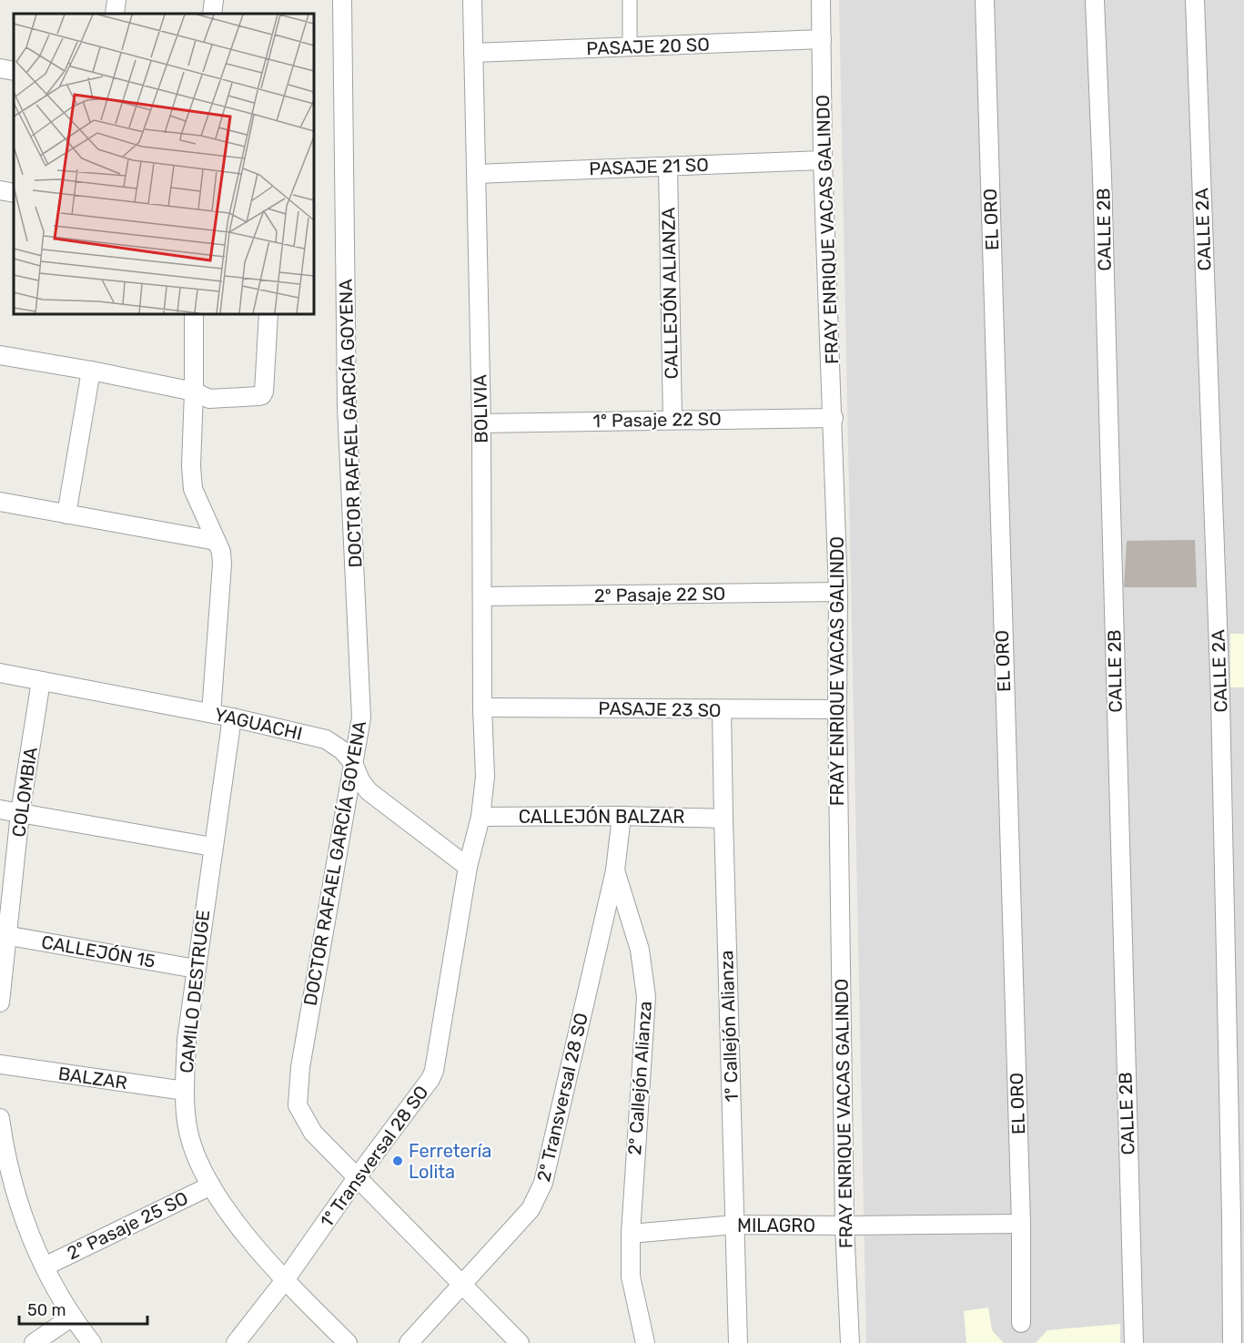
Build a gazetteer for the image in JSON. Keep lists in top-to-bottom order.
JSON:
{
  "streets": {
    "street": [
      "PASAJE 20 SO",
      "PASAJE 21 SO",
      "EL ORO",
      "FRAY ENRIQUE VACAS GALINDO",
      "CALLE 2B",
      "CALLE 2A",
      "CALLEJÓN ALIANZA",
      "BOLIVIA",
      "1º Pasaje 22 SO",
      "DOCTOR RAFAEL GARCÍA GOYENA",
      "2º Pasaje 22 SO",
      "PASAJE 23 SO",
      "YAGUACHI",
      "COLOMBIA",
      "CALLEJÓN BALZAR",
      "CALLEJÓN 15",
      "CAMILO DESTRUGE",
      "1º Callejón Alianza",
      "BALZAR",
      "2º Callejón Alianza",
      "2º Transversal 28 SO",
      "1º Transversal 28 SO",
      "2º Pasaje 25 SO",
      "MILAGRO"
    ]
  },
  "crossings": [
    ["PASAJE 20 SO", "FRAY ENRIQUE VACAS GALINDO"],
    ["PASAJE 20 SO", "BOLIVIA"],
    ["PASAJE 21 SO", "FRAY ENRIQUE VACAS GALINDO"],
    ["PASAJE 21 SO", "CALLEJÓN ALIANZA"],
    ["PASAJE 21 SO", "BOLIVIA"],
    ["EL ORO", "MILAGRO"],
    ["FRAY ENRIQUE VACAS GALINDO", "1º Pasaje 22 SO"],
    ["FRAY ENRIQUE VACAS GALINDO", "2º Pasaje 22 SO"],
    ["FRAY ENRIQUE VACAS GALINDO", "PASAJE 23 SO"],
    ["FRAY ENRIQUE VACAS GALINDO", "MILAGRO"],
    ["CALLEJÓN ALIANZA", "1º Pasaje 22 SO"],
    ["BOLIVIA", "1º Pasaje 22 SO"],
    ["BOLIVIA", "2º Pasaje 22 SO"],
    ["BOLIVIA", "PASAJE 23 SO"],
    ["BOLIVIA", "CALLEJÓN BALZAR"],
    ["BOLIVIA", "1º Transversal 28 SO"],
    ["DOCTOR RAFAEL GARCÍA GOYENA", "YAGUACHI"],
    ["DOCTOR RAFAEL GARCÍA GOYENA", "2º Transversal 28 SO"],
    ["DOCTOR RAFAEL GARCÍA GOYENA", "1º Transversal 28 SO"],
    ["PASAJE 23 SO", "1º Callejón Alianza"],
    ["YAGUACHI", "COLOMBIA"],
    ["YAGUACHI", "CAMILO DESTRUGE"],
    ["YAGUACHI", "1º Transversal 28 SO"],
    ["COLOMBIA", "CALLEJÓN 15"],
    ["CALLEJÓN BALZAR", "1º Callejón Alianza"],
    ["CALLEJÓN BALZAR", "2º Callejón Alianza"],
    ["CALLEJÓN BALZAR", "1º Transversal 28 SO"],
    ["CALLEJÓN 15", "CAMILO DESTRUGE"],
    ["CAMILO DESTRUGE", "BALZAR"],
    ["CAMILO DESTRUGE", "1º Transversal 28 SO"],
    ["CAMILO DESTRUGE", "2º Pasaje 25 SO"],
    ["1º Callejón Alianza", "MILAGRO"],
    ["2º Callejón Alianza", "2º Transversal 28 SO"],
    ["2º Callejón Alianza", "MILAGRO"]
  ],
  "places": ["Ferretería Lolita"],
  "scale_bar": "50 m"
}
